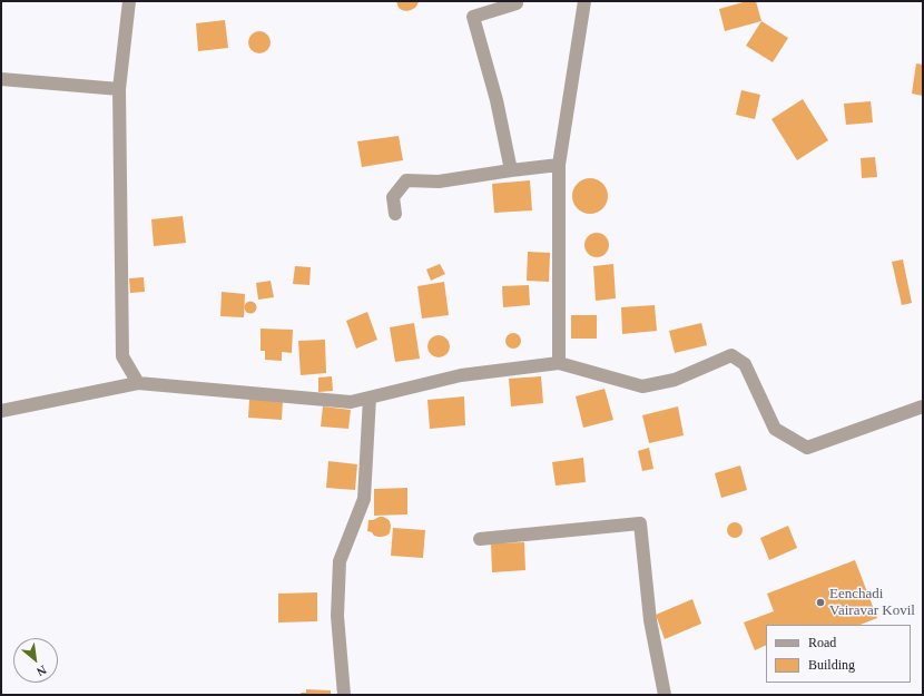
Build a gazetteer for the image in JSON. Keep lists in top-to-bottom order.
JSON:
{
  "places": ["Eenchadi Vairavar Kovil"],
  "legend": ["Road", "Building"],
  "north": "bottom right"
}
